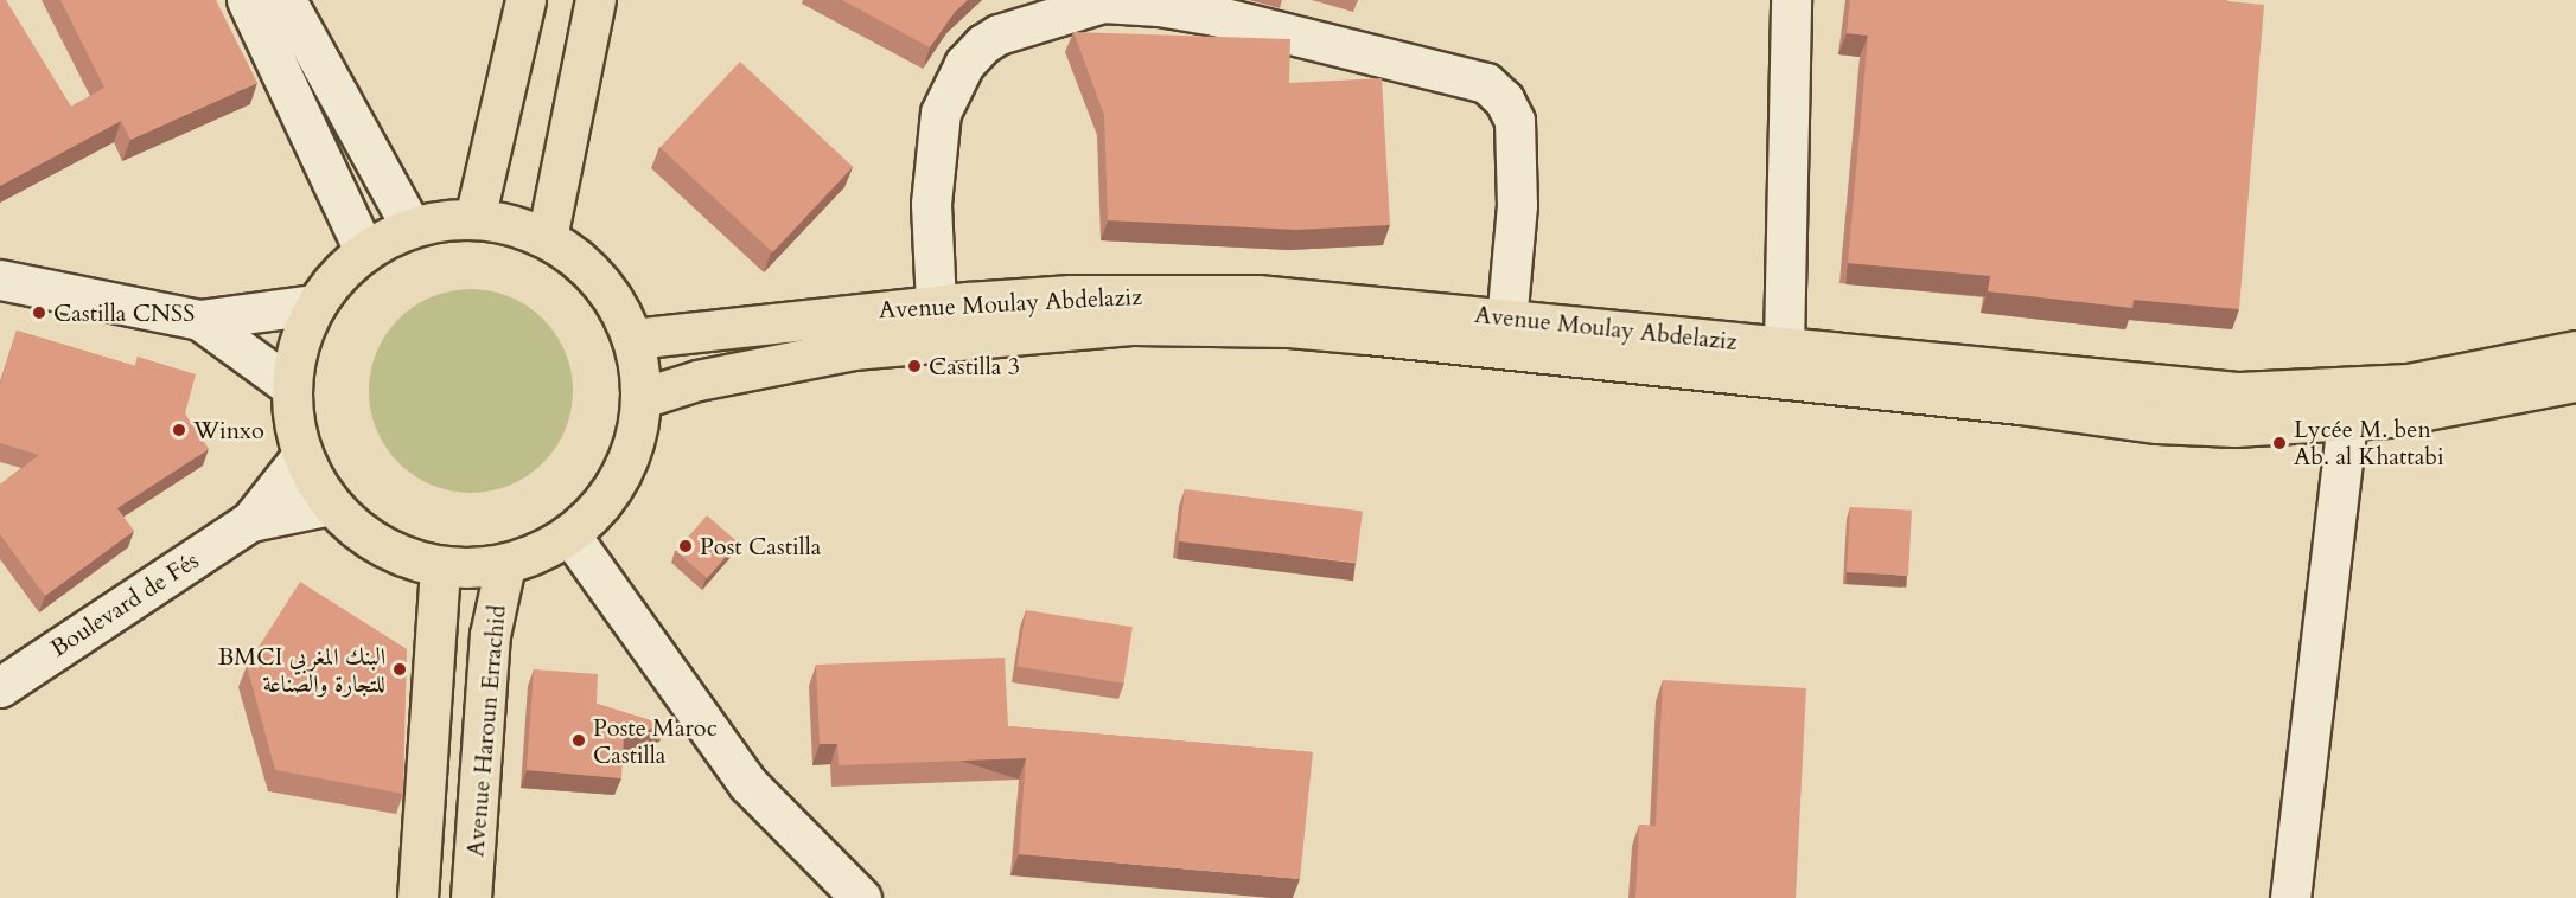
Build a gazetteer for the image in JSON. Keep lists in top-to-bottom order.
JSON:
{
  "streets": {
    "main road": ["Avenue Moulay Abdelaziz", "Avenue Haroun Errachid"],
    "street": ["Boulevard de Fés"]
  },
  "places": [
    "Castilla CNSS",
    "Castilla 3",
    "Winxo",
    "Lycée M. ben Ab. al Khattabi",
    "Post Castilla",
    "BMCI البنك المغربي للتجارة والصناعة",
    "Poste Maroc Castilla"
  ]
}
